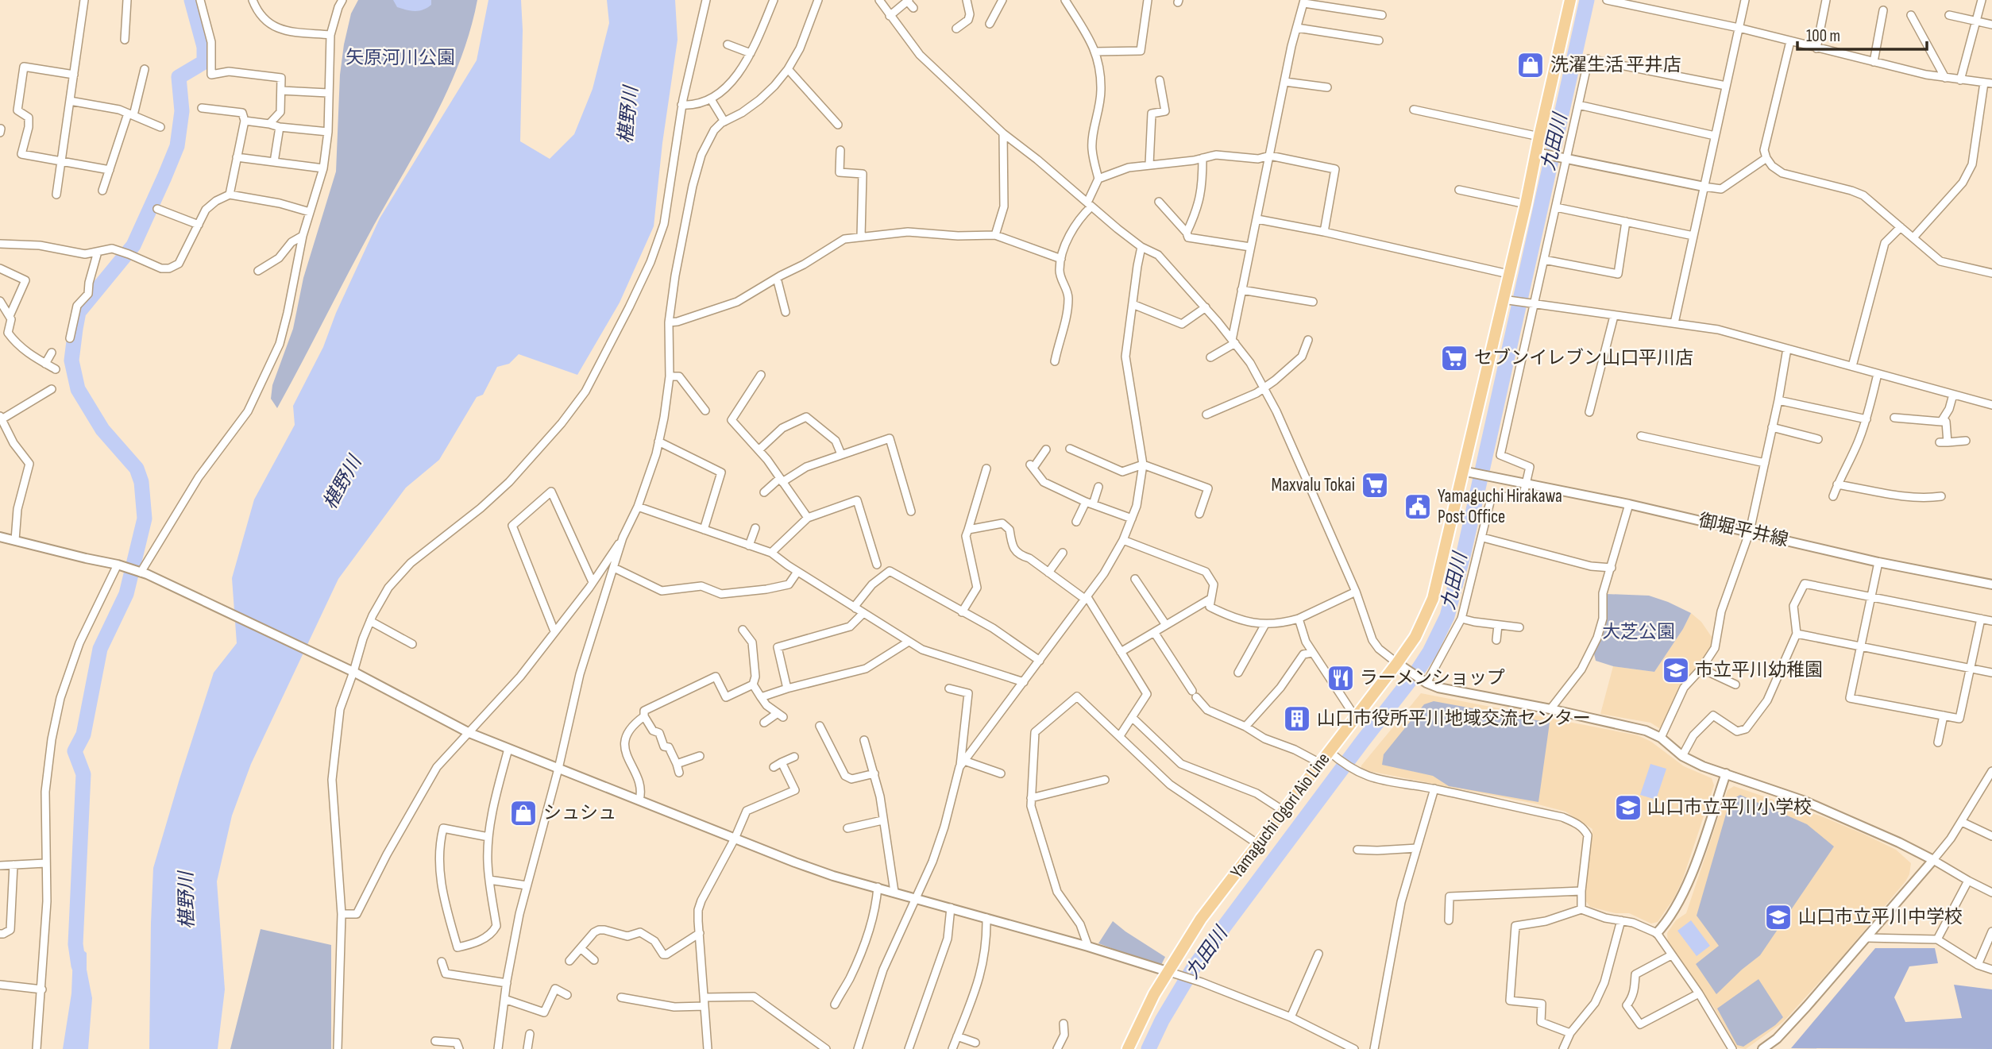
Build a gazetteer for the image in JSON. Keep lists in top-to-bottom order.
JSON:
{
  "streets": {
    "main road": ["Yamaguchi Ogori Aio Line"],
    "street": ["御堀平井線"]
  },
  "crossings": [
    ["御堀平井線", "Yamaguchi Ogori Aio Line"]
  ],
  "water": ["椹野川", "九田川"],
  "parks": ["矢原河川公園", "大芝公園"],
  "places": {
    "shop": ["洗濯生活 平井店", "シュシュ"],
    "supermarket": ["セブンイレブン山口平川店", "Maxvalu Tokai"],
    "public building": ["Yamaguchi Hirakawa Post Office"],
    "school or university": ["市立平川幼稚園", "山口市立平川小学校", "山口市立平川中学校"],
    "restaurant": ["ラーメンショップ"],
    "building": ["山口市役所平川地域交流センター"]
  },
  "scale_bar": "100 m"
}
